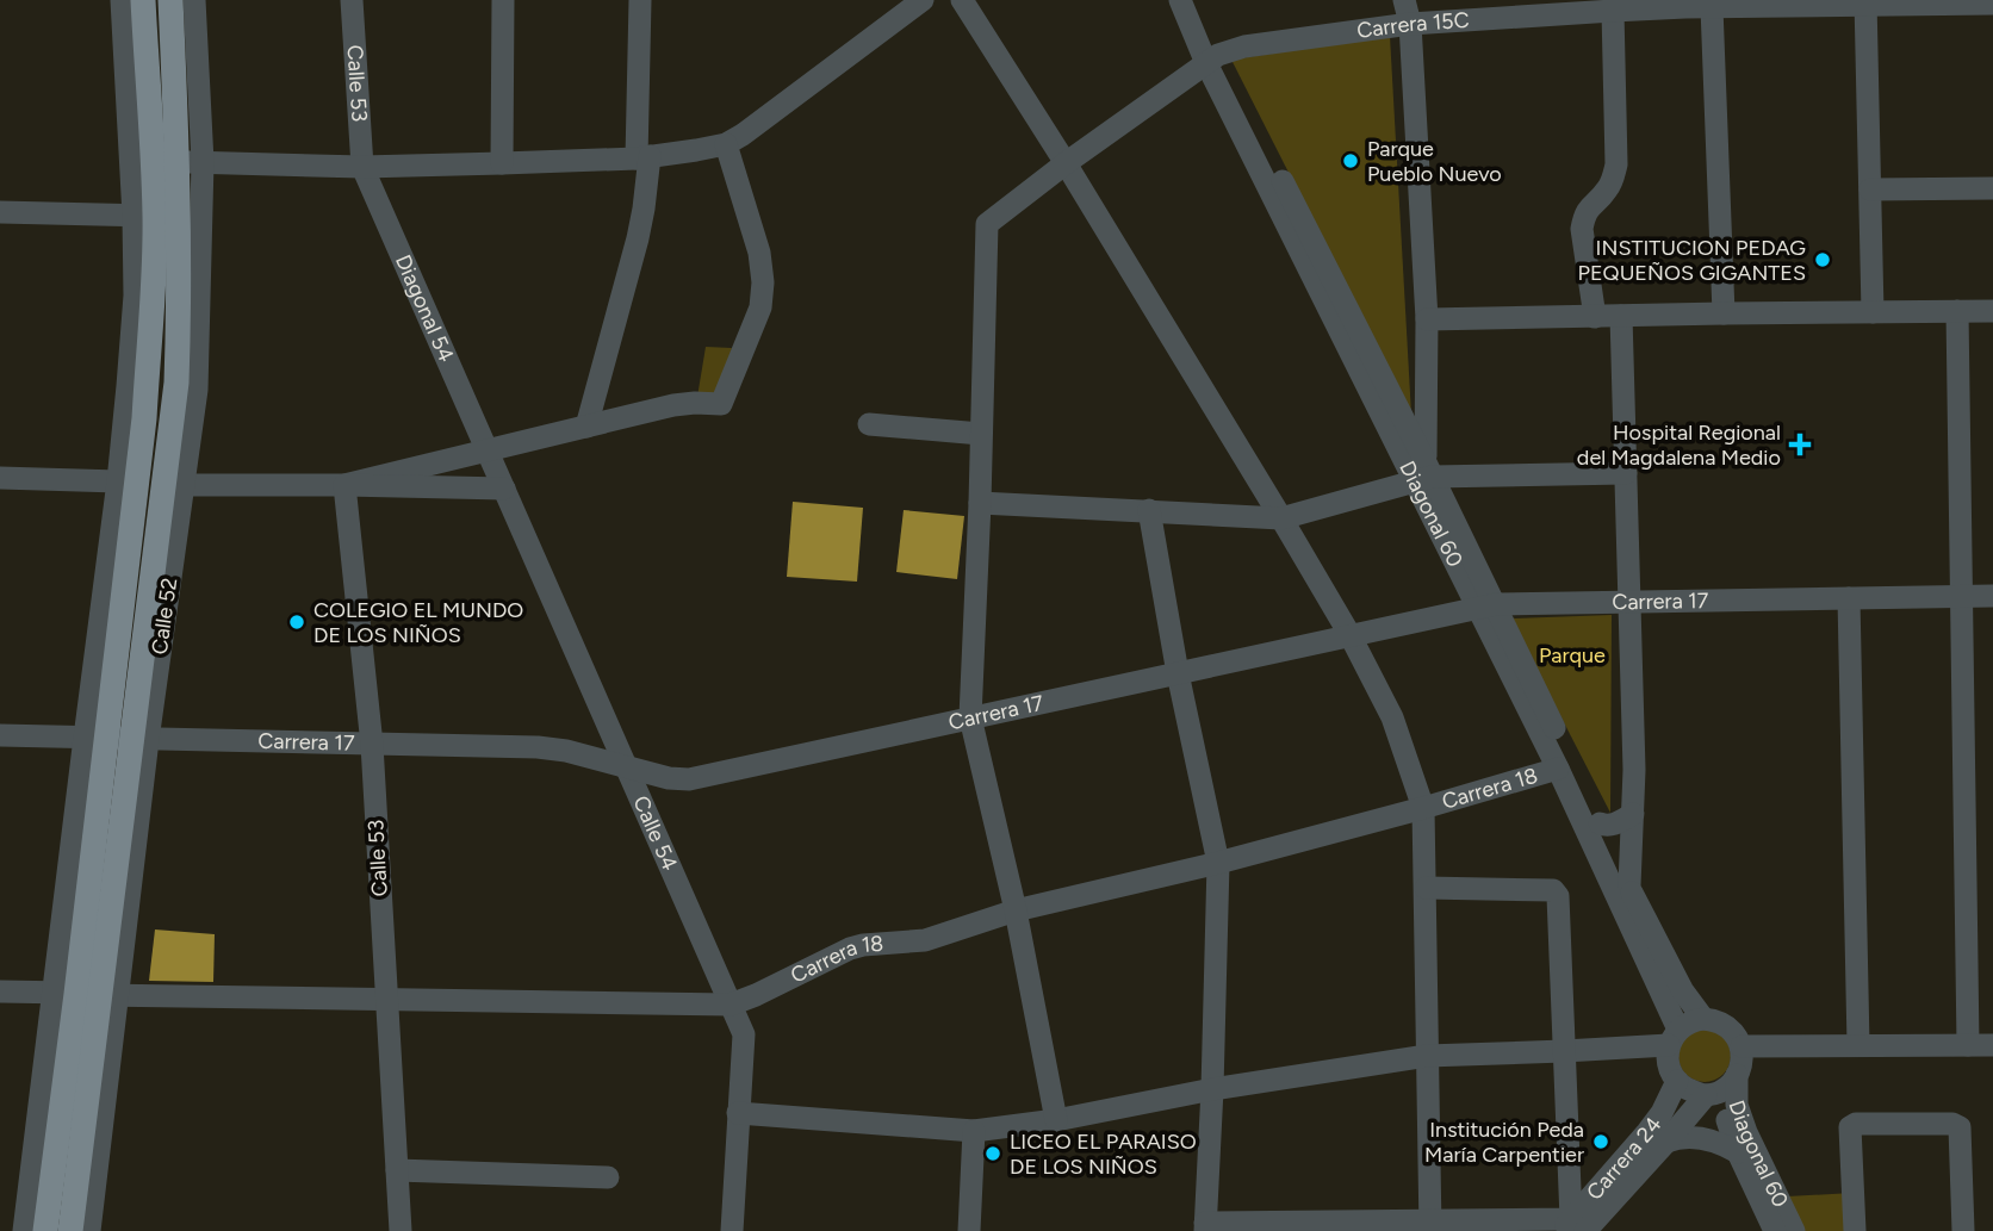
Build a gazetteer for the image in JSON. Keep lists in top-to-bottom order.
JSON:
{
  "streets": {
    "main road": ["Calle 52"],
    "street": [
      "Carrera 15C",
      "Calle 53",
      "Diagonal 54",
      "Diagonal 60",
      "Carrera 17",
      "Carrera 18",
      "Calle 54",
      "Carrera 24"
    ]
  },
  "crossings": [
    ["Carrera 15C", "Diagonal 60"],
    ["Calle 53", "Diagonal 54"],
    ["Calle 53", "Carrera 17"],
    ["Calle 53", "Carrera 18"],
    ["Diagonal 54", "Calle 54"],
    ["Diagonal 60", "Carrera 17"],
    ["Diagonal 60", "Carrera 18"],
    ["Diagonal 60", "Carrera 24"],
    ["Carrera 17", "Calle 52"],
    ["Carrera 17", "Calle 54"],
    ["Calle 52", "Carrera 18"],
    ["Carrera 18", "Calle 54"]
  ],
  "parks": ["Parque"],
  "places": {
    "other": [
      "Parque Pueblo Nuevo",
      "INSTITUCION PEDAG PEQUEÑOS GIGANTES",
      "COLEGIO EL MUNDO DE LOS NIÑOS",
      "Institución Peda María Carpentier",
      "LICEO EL PARAISO DE LOS NIÑOS"
    ],
    "health": ["Hospital Regional del Magdalena Medio"]
  }
}
